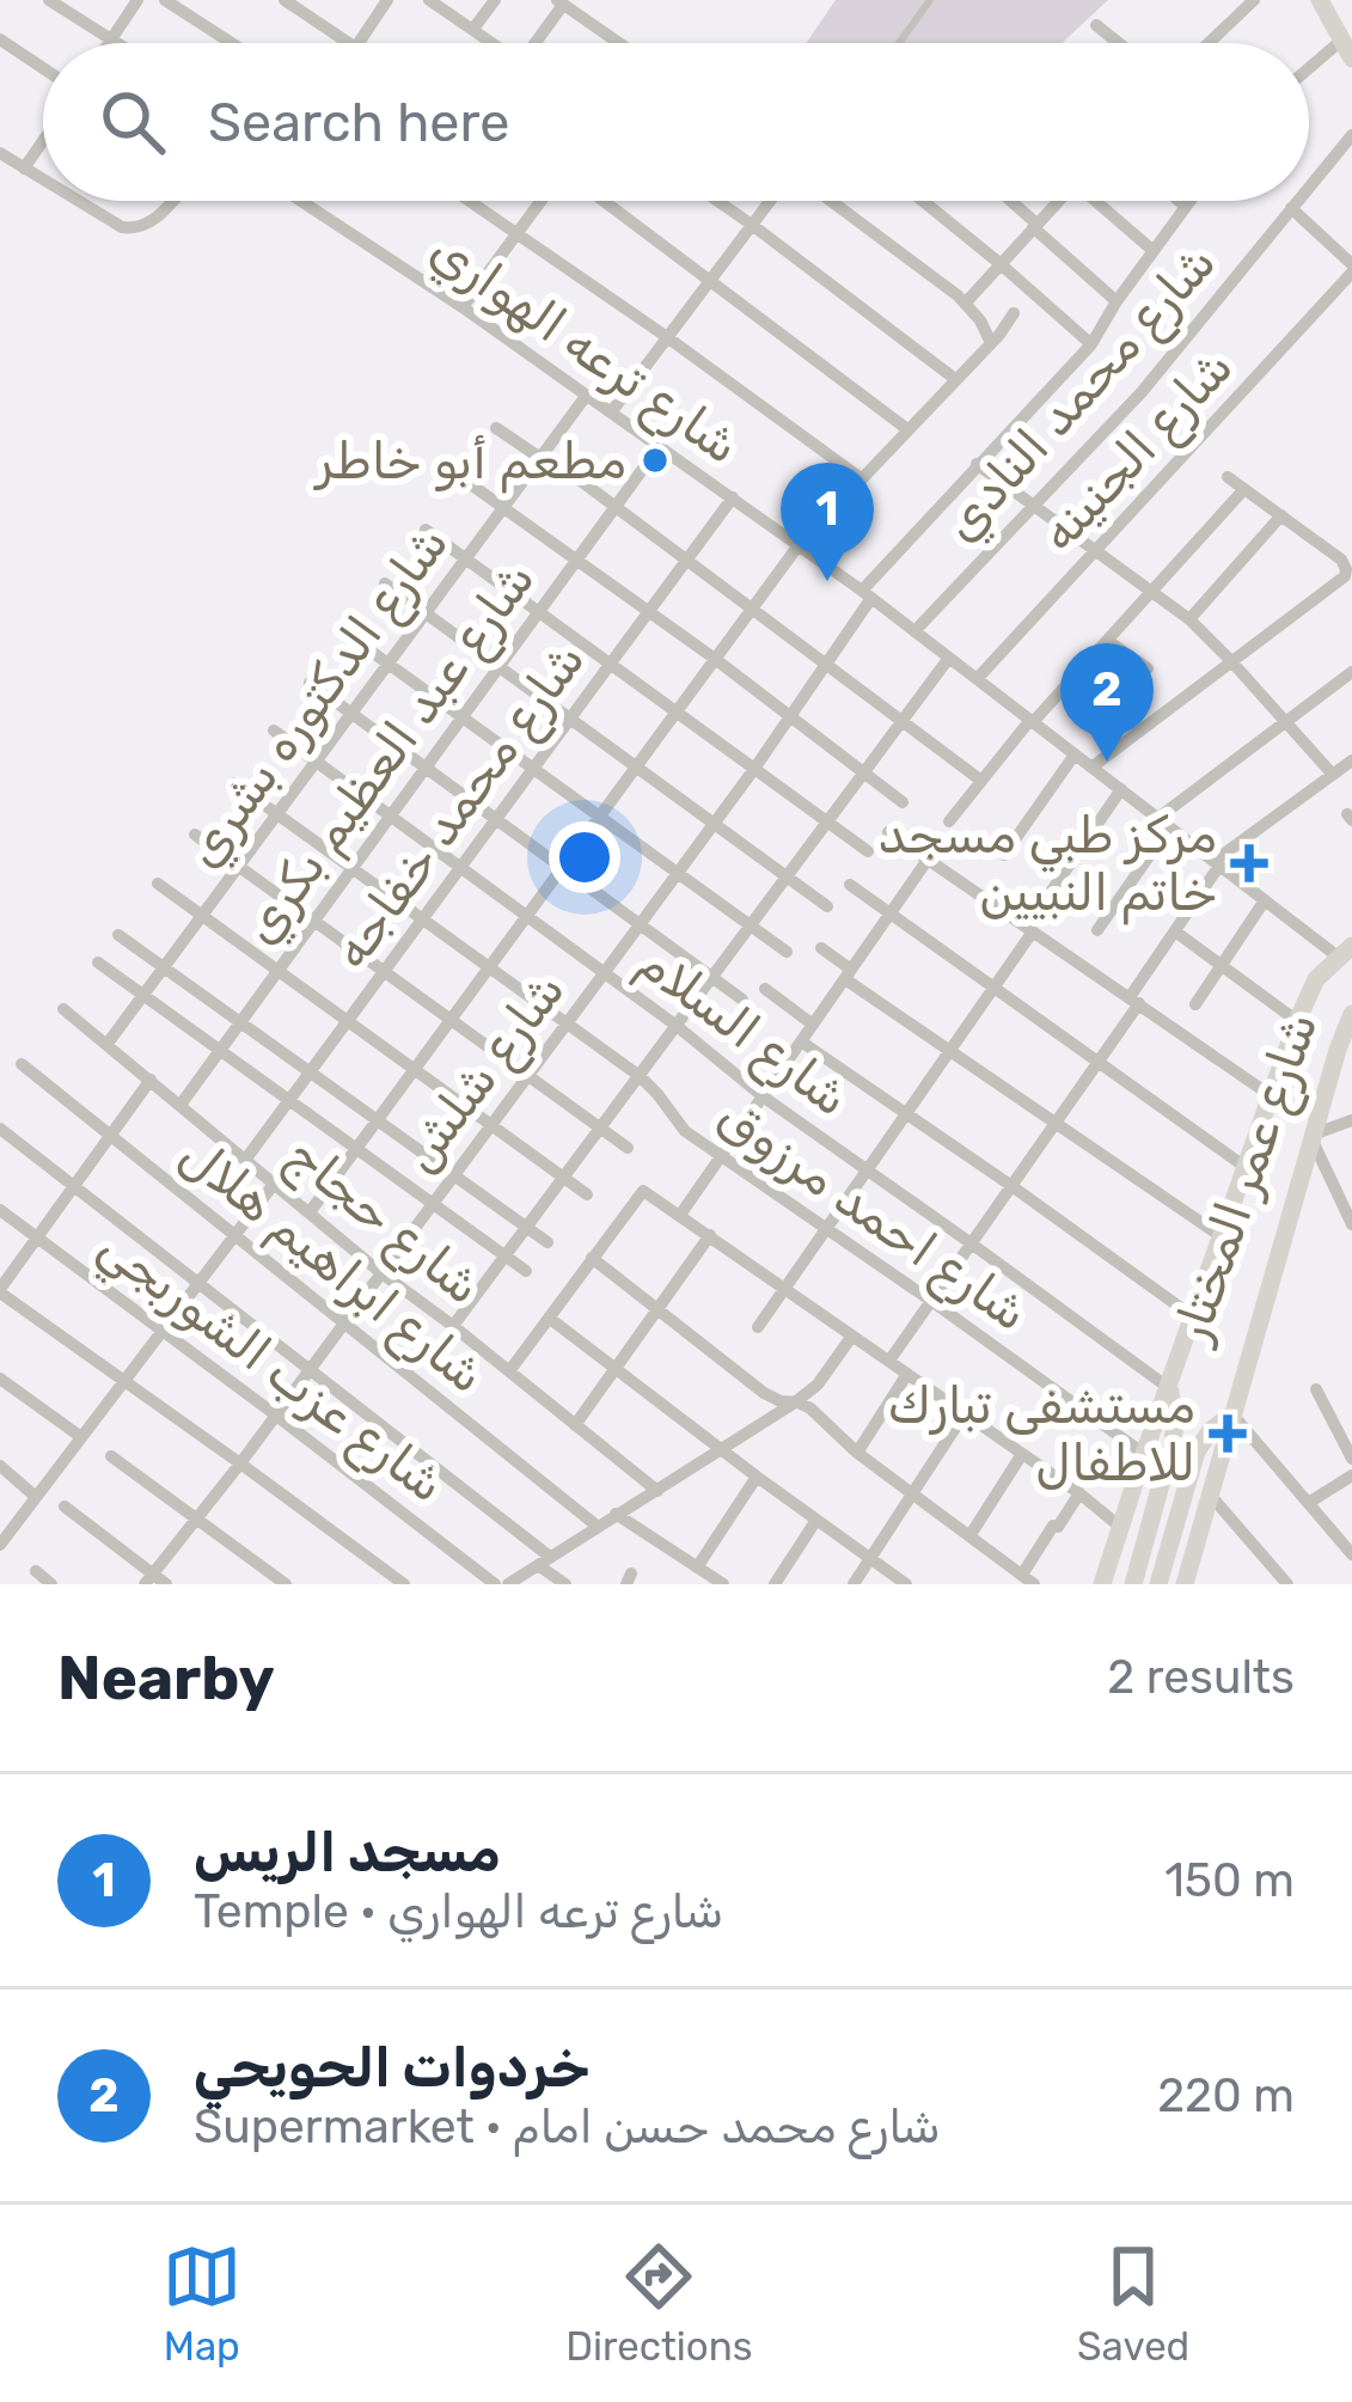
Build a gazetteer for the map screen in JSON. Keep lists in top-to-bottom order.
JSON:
{
  "streets": {
    "main road": ["شارع عمر المختار"],
    "street": [
      "شارع ترعه الهواري",
      "شارع محمد النادي",
      "شارع الجنينه",
      "شارع الدكتوره بشري",
      "شارع عبد العظيم بكري",
      "شارع محمد خفاجه",
      "شارع السلام",
      "شارع شلش",
      "شارع احمد مرزوق",
      "شارع حجاج",
      "شارع ابراهيم هلال",
      "شارع عزب الشوربجي"
    ]
  },
  "crossings": [
    ["شارع ترعه الهواري", "شارع محمد النادي"],
    ["شارع ترعه الهواري", "شارع الجنينه"],
    ["شارع ترعه الهواري", "شارع الدكتوره بشري"],
    ["شارع ترعه الهواري", "شارع عبد العظيم بكري"],
    ["شارع ترعه الهواري", "شارع محمد خفاجه"],
    ["شارع ترعه الهواري", "شارع شلش"],
    ["شارع ترعه الهواري", "شارع عمر المختار"],
    ["شارع الدكتوره بشري", "شارع السلام"],
    ["شارع الدكتوره بشري", "شارع احمد مرزوق"],
    ["شارع الدكتوره بشري", "شارع حجاج"],
    ["شارع عبد العظيم بكري", "شارع السلام"],
    ["شارع عبد العظيم بكري", "شارع احمد مرزوق"],
    ["شارع عبد العظيم بكري", "شارع حجاج"],
    ["شارع محمد خفاجه", "شارع السلام"],
    ["شارع محمد خفاجه", "شارع احمد مرزوق"],
    ["شارع محمد خفاجه", "شارع حجاج"],
    ["شارع السلام", "شارع شلش"],
    ["شارع السلام", "شارع عمر المختار"],
    ["شارع شلش", "شارع احمد مرزوق"],
    ["شارع شلش", "شارع حجاج"],
    ["شارع شلش", "شارع ابراهيم هلال"],
    ["شارع شلش", "شارع عزب الشوربجي"],
    ["شارع عمر المختار", "شارع احمد مرزوق"]
  ],
  "places": {
    "other": ["مطعم أبو خاطر"],
    "health": ["مركز طبي مسجد خاتم النبيين", "مستشفى تبارك للاطفال"]
  },
  "page": {
    "search": "Search here",
    "pins": ["1", "2"],
    "heading": ["Nearby", "2 results"],
    "list": [
      {
        "mark": "1",
        "name": "مسجد الريس",
        "note": "Temple · شارع ترعه الهواري",
        "value": "150 m"
      },
      {
        "mark": "2",
        "name": "خردوات الحويحي",
        "note": "Supermarket · شارع محمد حسن امام",
        "value": "220 m"
      }
    ],
    "nav": ["Map", "Directions", "Saved"]
  }
}
